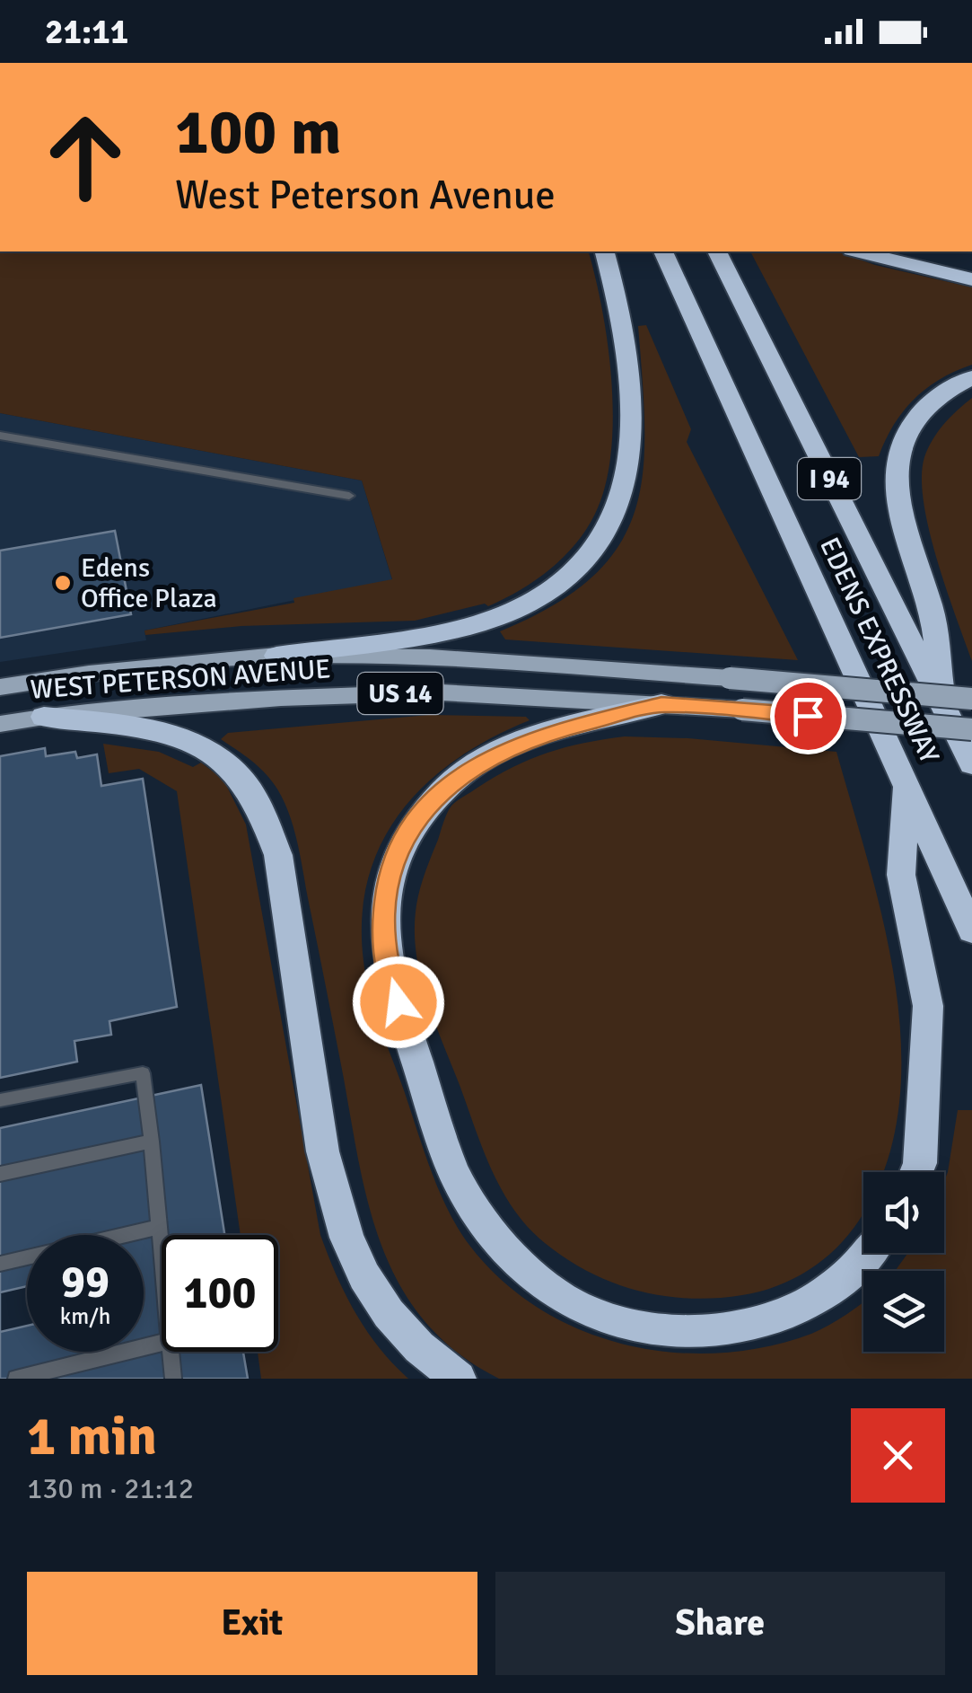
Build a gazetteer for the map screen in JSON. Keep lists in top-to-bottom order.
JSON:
{
  "streets": {
    "highway": ["I 94", "EDENS EXPRESSWAY"],
    "main road": ["WEST PETERSON AVENUE", "US 14"]
  },
  "places": ["Edens Office Plaza"],
  "page": {
    "status": "21:11",
    "turn": ["100 m", "West Peterson Avenue"],
    "speed": "99 km/h",
    "limit": "100",
    "heading": ["1 min", "130 m · 21:12"],
    "buttons": ["Exit", "Share"]
  }
}
